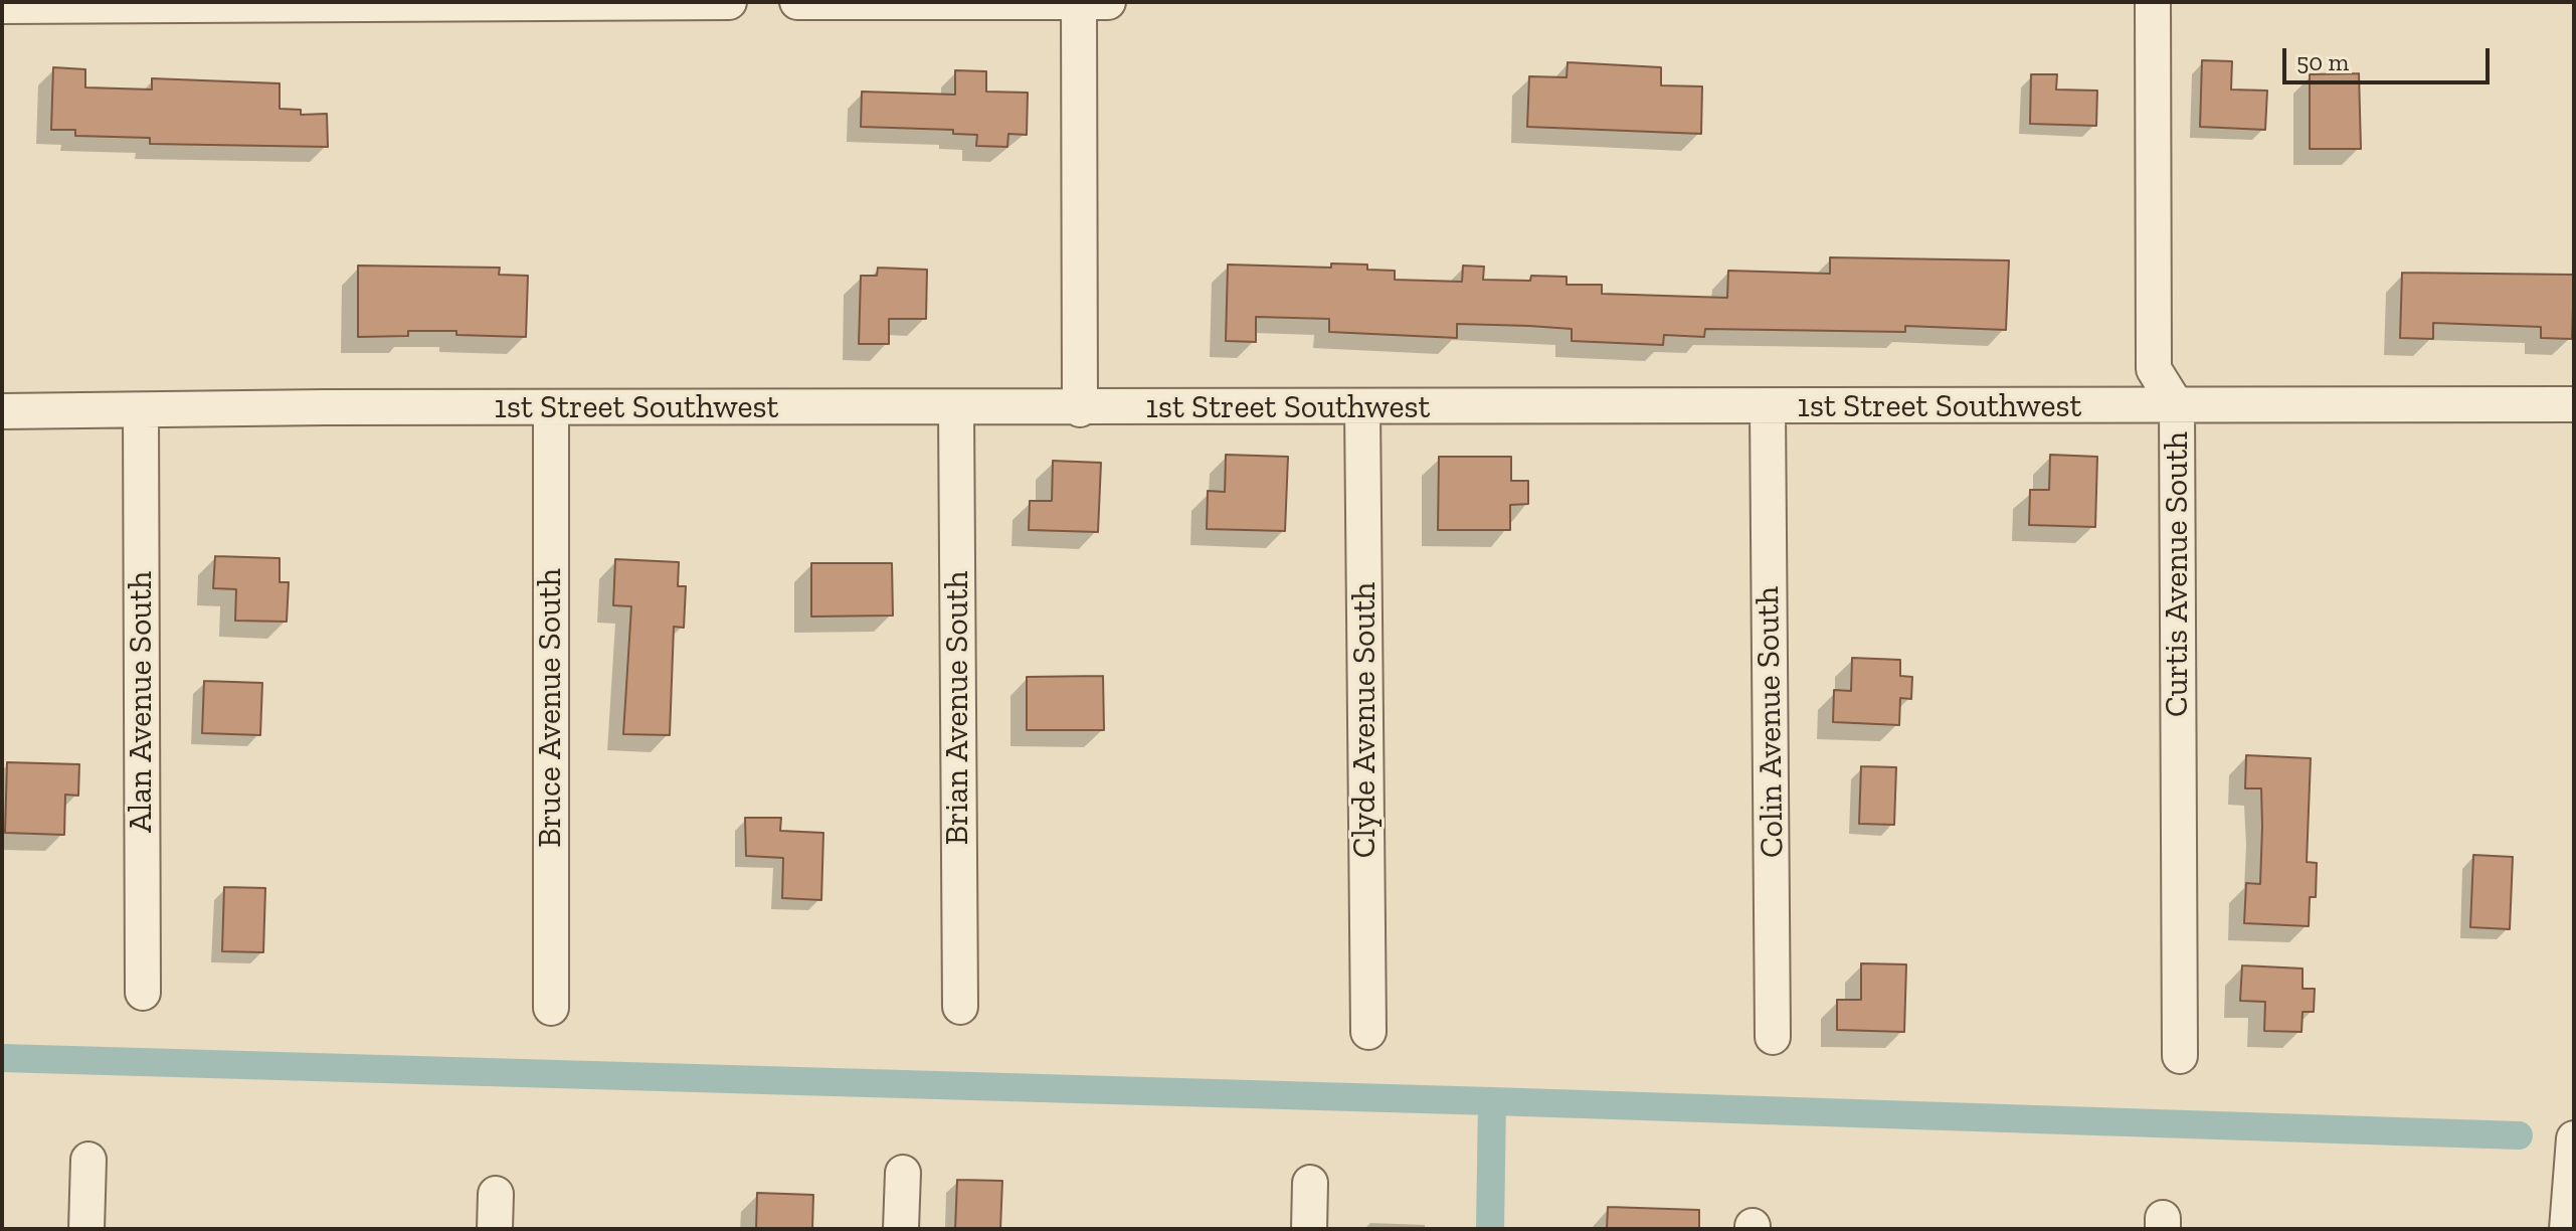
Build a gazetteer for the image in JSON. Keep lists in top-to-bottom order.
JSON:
{
  "streets": {
    "street": [
      "1st Street Southwest",
      "Curtis Avenue South",
      "Alan Avenue South",
      "Bruce Avenue South",
      "Brian Avenue South",
      "Clyde Avenue South",
      "Colin Avenue South"
    ]
  },
  "crossings": [
    ["1st Street Southwest", "Curtis Avenue South"],
    ["1st Street Southwest", "Alan Avenue South"],
    ["1st Street Southwest", "Bruce Avenue South"],
    ["1st Street Southwest", "Brian Avenue South"],
    ["1st Street Southwest", "Clyde Avenue South"],
    ["1st Street Southwest", "Colin Avenue South"]
  ],
  "scale_bar": "50 m"
}
